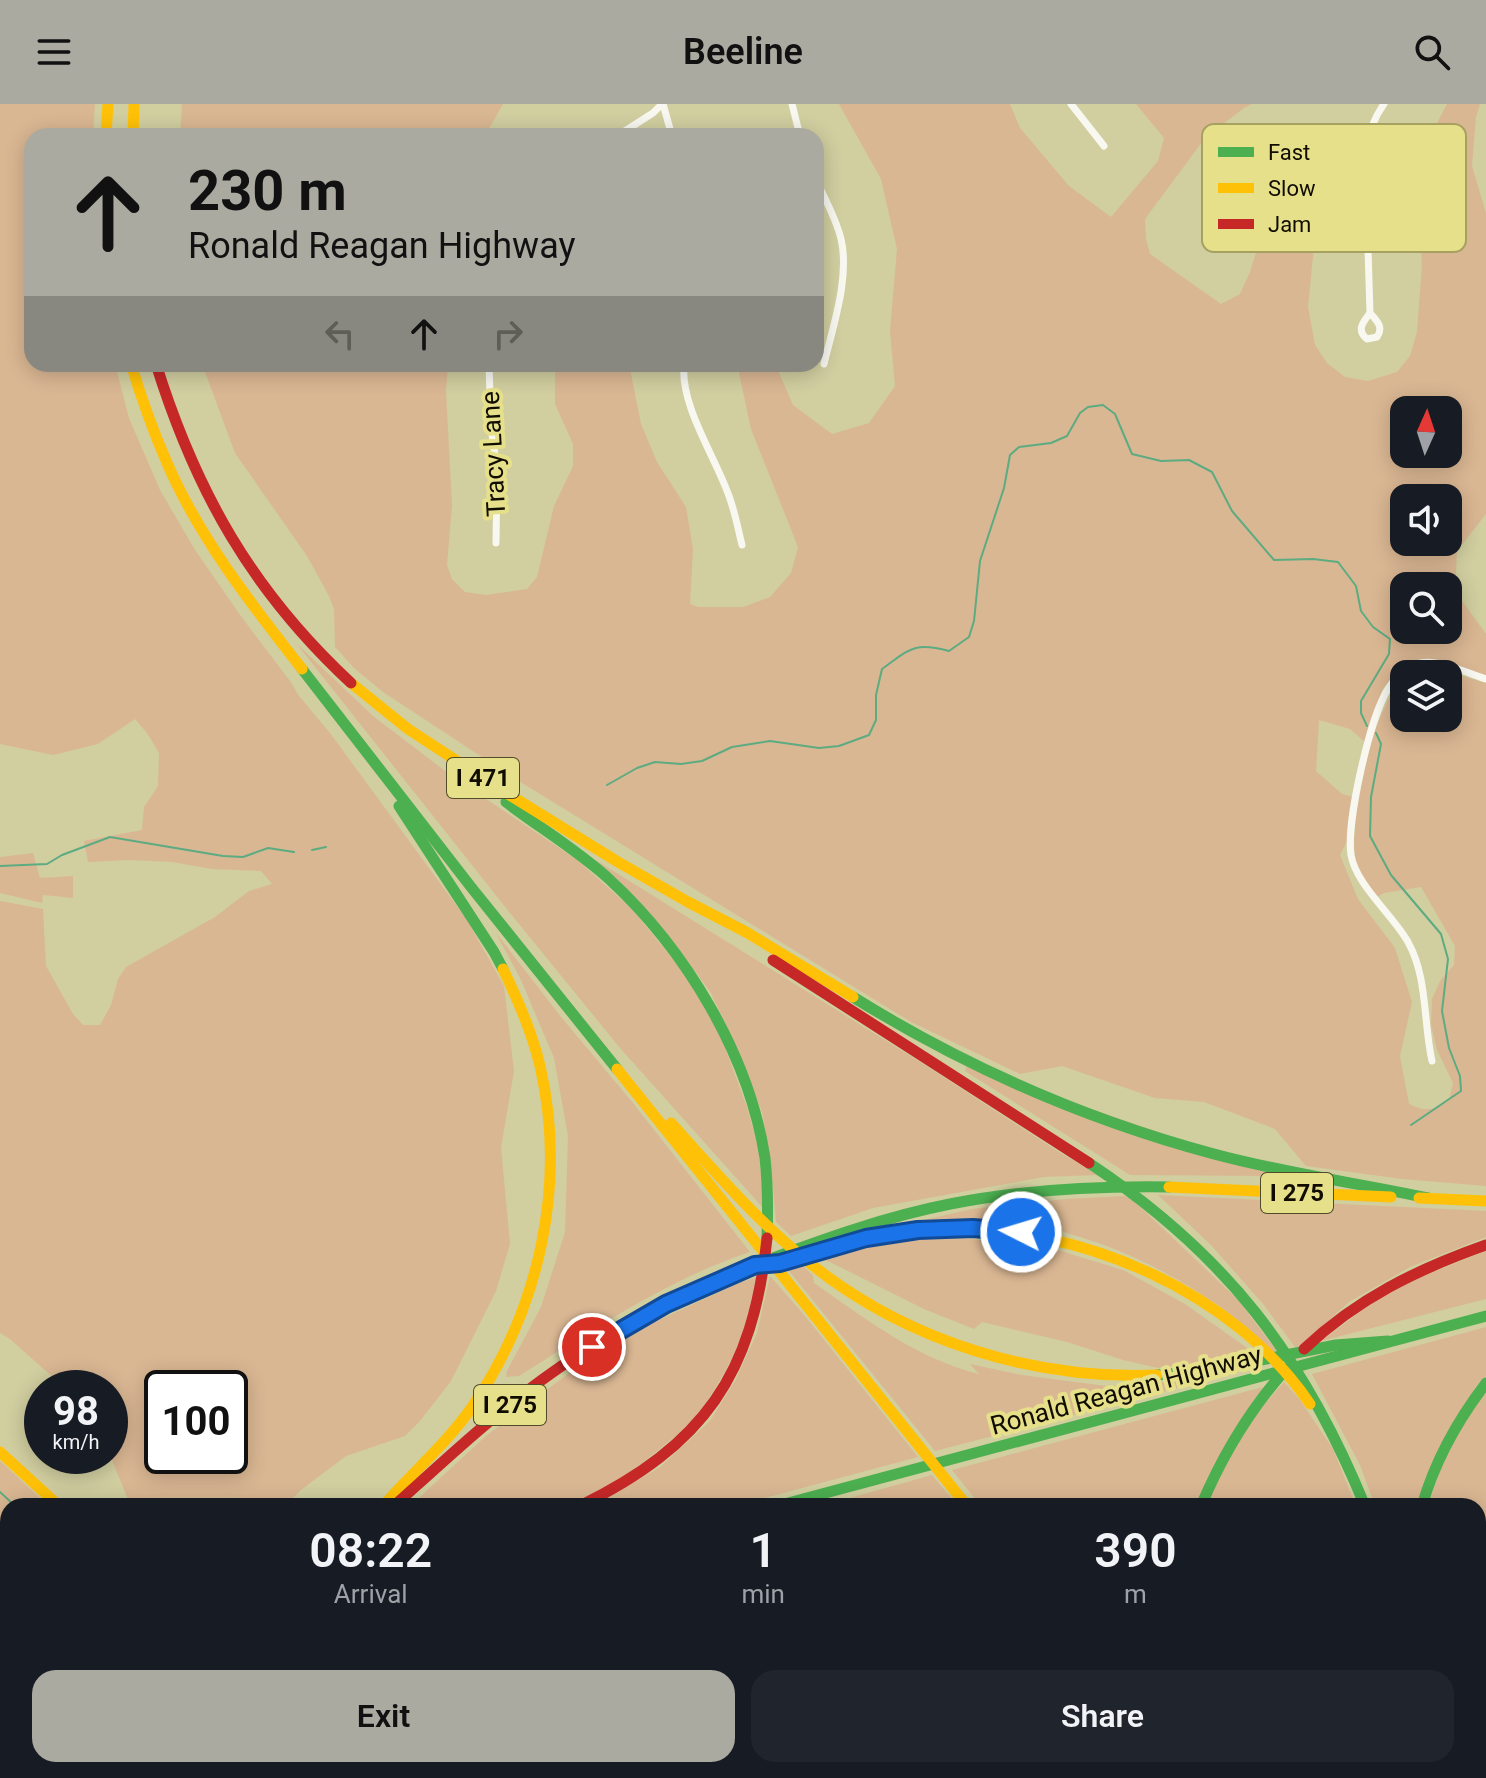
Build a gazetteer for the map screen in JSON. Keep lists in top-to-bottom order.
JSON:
{
  "streets": {
    "main road": ["I 471", "I 275", "Ronald Reagan Highway"],
    "street": ["Tracy Lane"]
  },
  "legend": ["Fast", "Slow", "Jam"],
  "north": "top",
  "page": {
    "header": "Beeline",
    "turn": ["230 m", "Ronald Reagan Highway"],
    "speed": "98 km/h",
    "limit": "100",
    "eta": [
      "08:22",
      "Arrival",
      "1",
      "min",
      "390",
      "m"
    ],
    "buttons": ["Exit", "Share"]
  }
}
